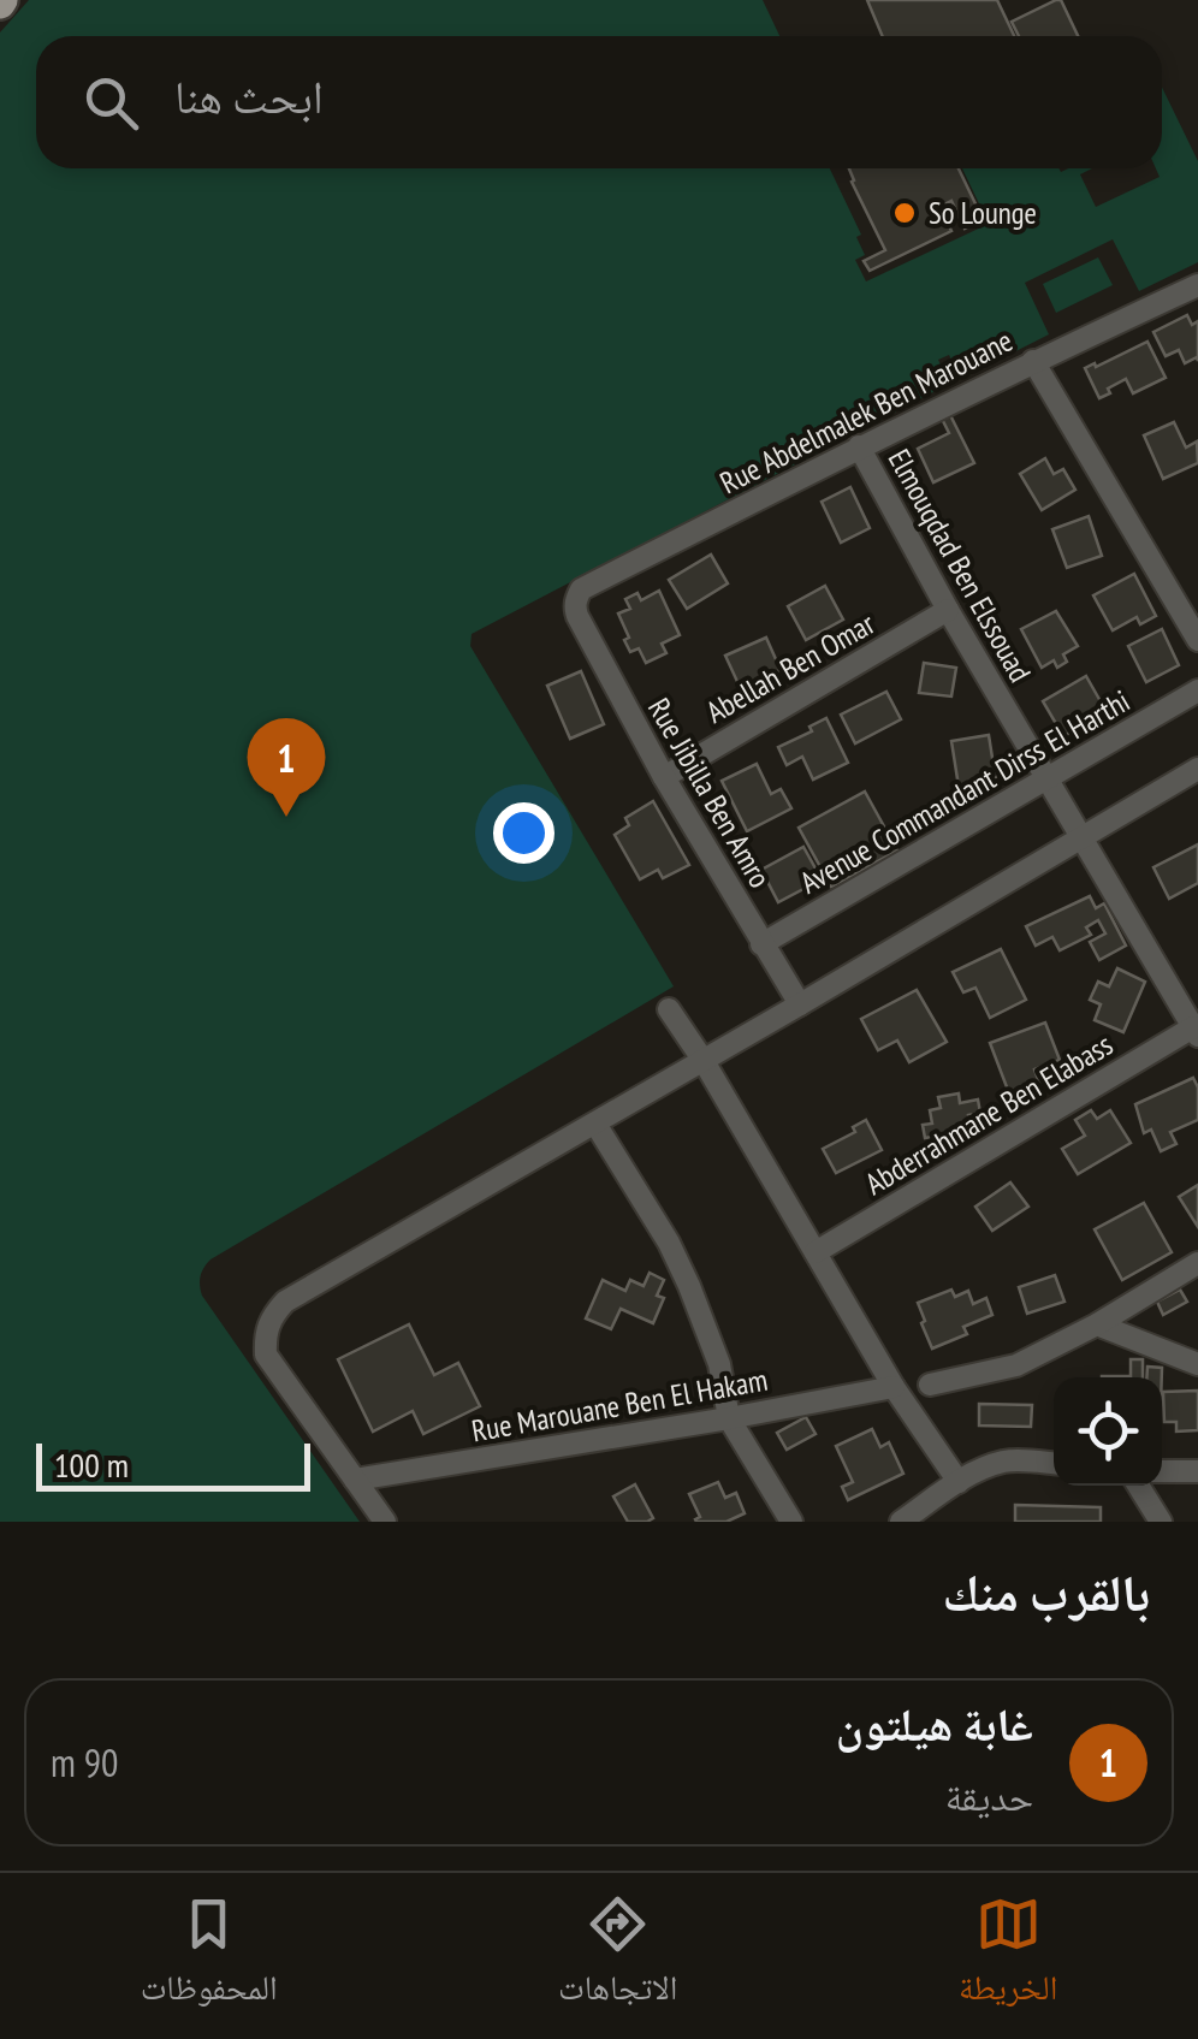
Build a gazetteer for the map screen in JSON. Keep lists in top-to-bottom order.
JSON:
{
  "streets": {
    "street": [
      "Rue Abdelmalek Ben Marouane",
      "Elmouqdad Ben Elssouad",
      "Abellah Ben Omar",
      "Avenue Commandant Dirss El Harthi",
      "Rue Jibilla Ben Amro",
      "Abderrahmane Ben Elabass",
      "Rue Marouane Ben El Hakam"
    ]
  },
  "crossings": [
    ["Rue Abdelmalek Ben Marouane", "Elmouqdad Ben Elssouad"],
    ["Rue Abdelmalek Ben Marouane", "Rue Jibilla Ben Amro"],
    ["Elmouqdad Ben Elssouad", "Abellah Ben Omar"],
    ["Elmouqdad Ben Elssouad", "Avenue Commandant Dirss El Harthi"],
    ["Elmouqdad Ben Elssouad", "Abderrahmane Ben Elabass"],
    ["Abellah Ben Omar", "Rue Jibilla Ben Amro"],
    ["Avenue Commandant Dirss El Harthi", "Rue Jibilla Ben Amro"]
  ],
  "places": ["So Lounge"],
  "scale_bar": "100 m",
  "page": {
    "search": "ابحث هنا",
    "pins": "1",
    "scale": "100 m",
    "heading": "بالقرب منك",
    "list": [
      {
        "mark": "1",
        "name": "غابة هيلتون",
        "note": "حديقة",
        "value": "90 m"
      }
    ],
    "nav": ["الخريطة", "الاتجاهات", "المحفوظات"]
  }
}
